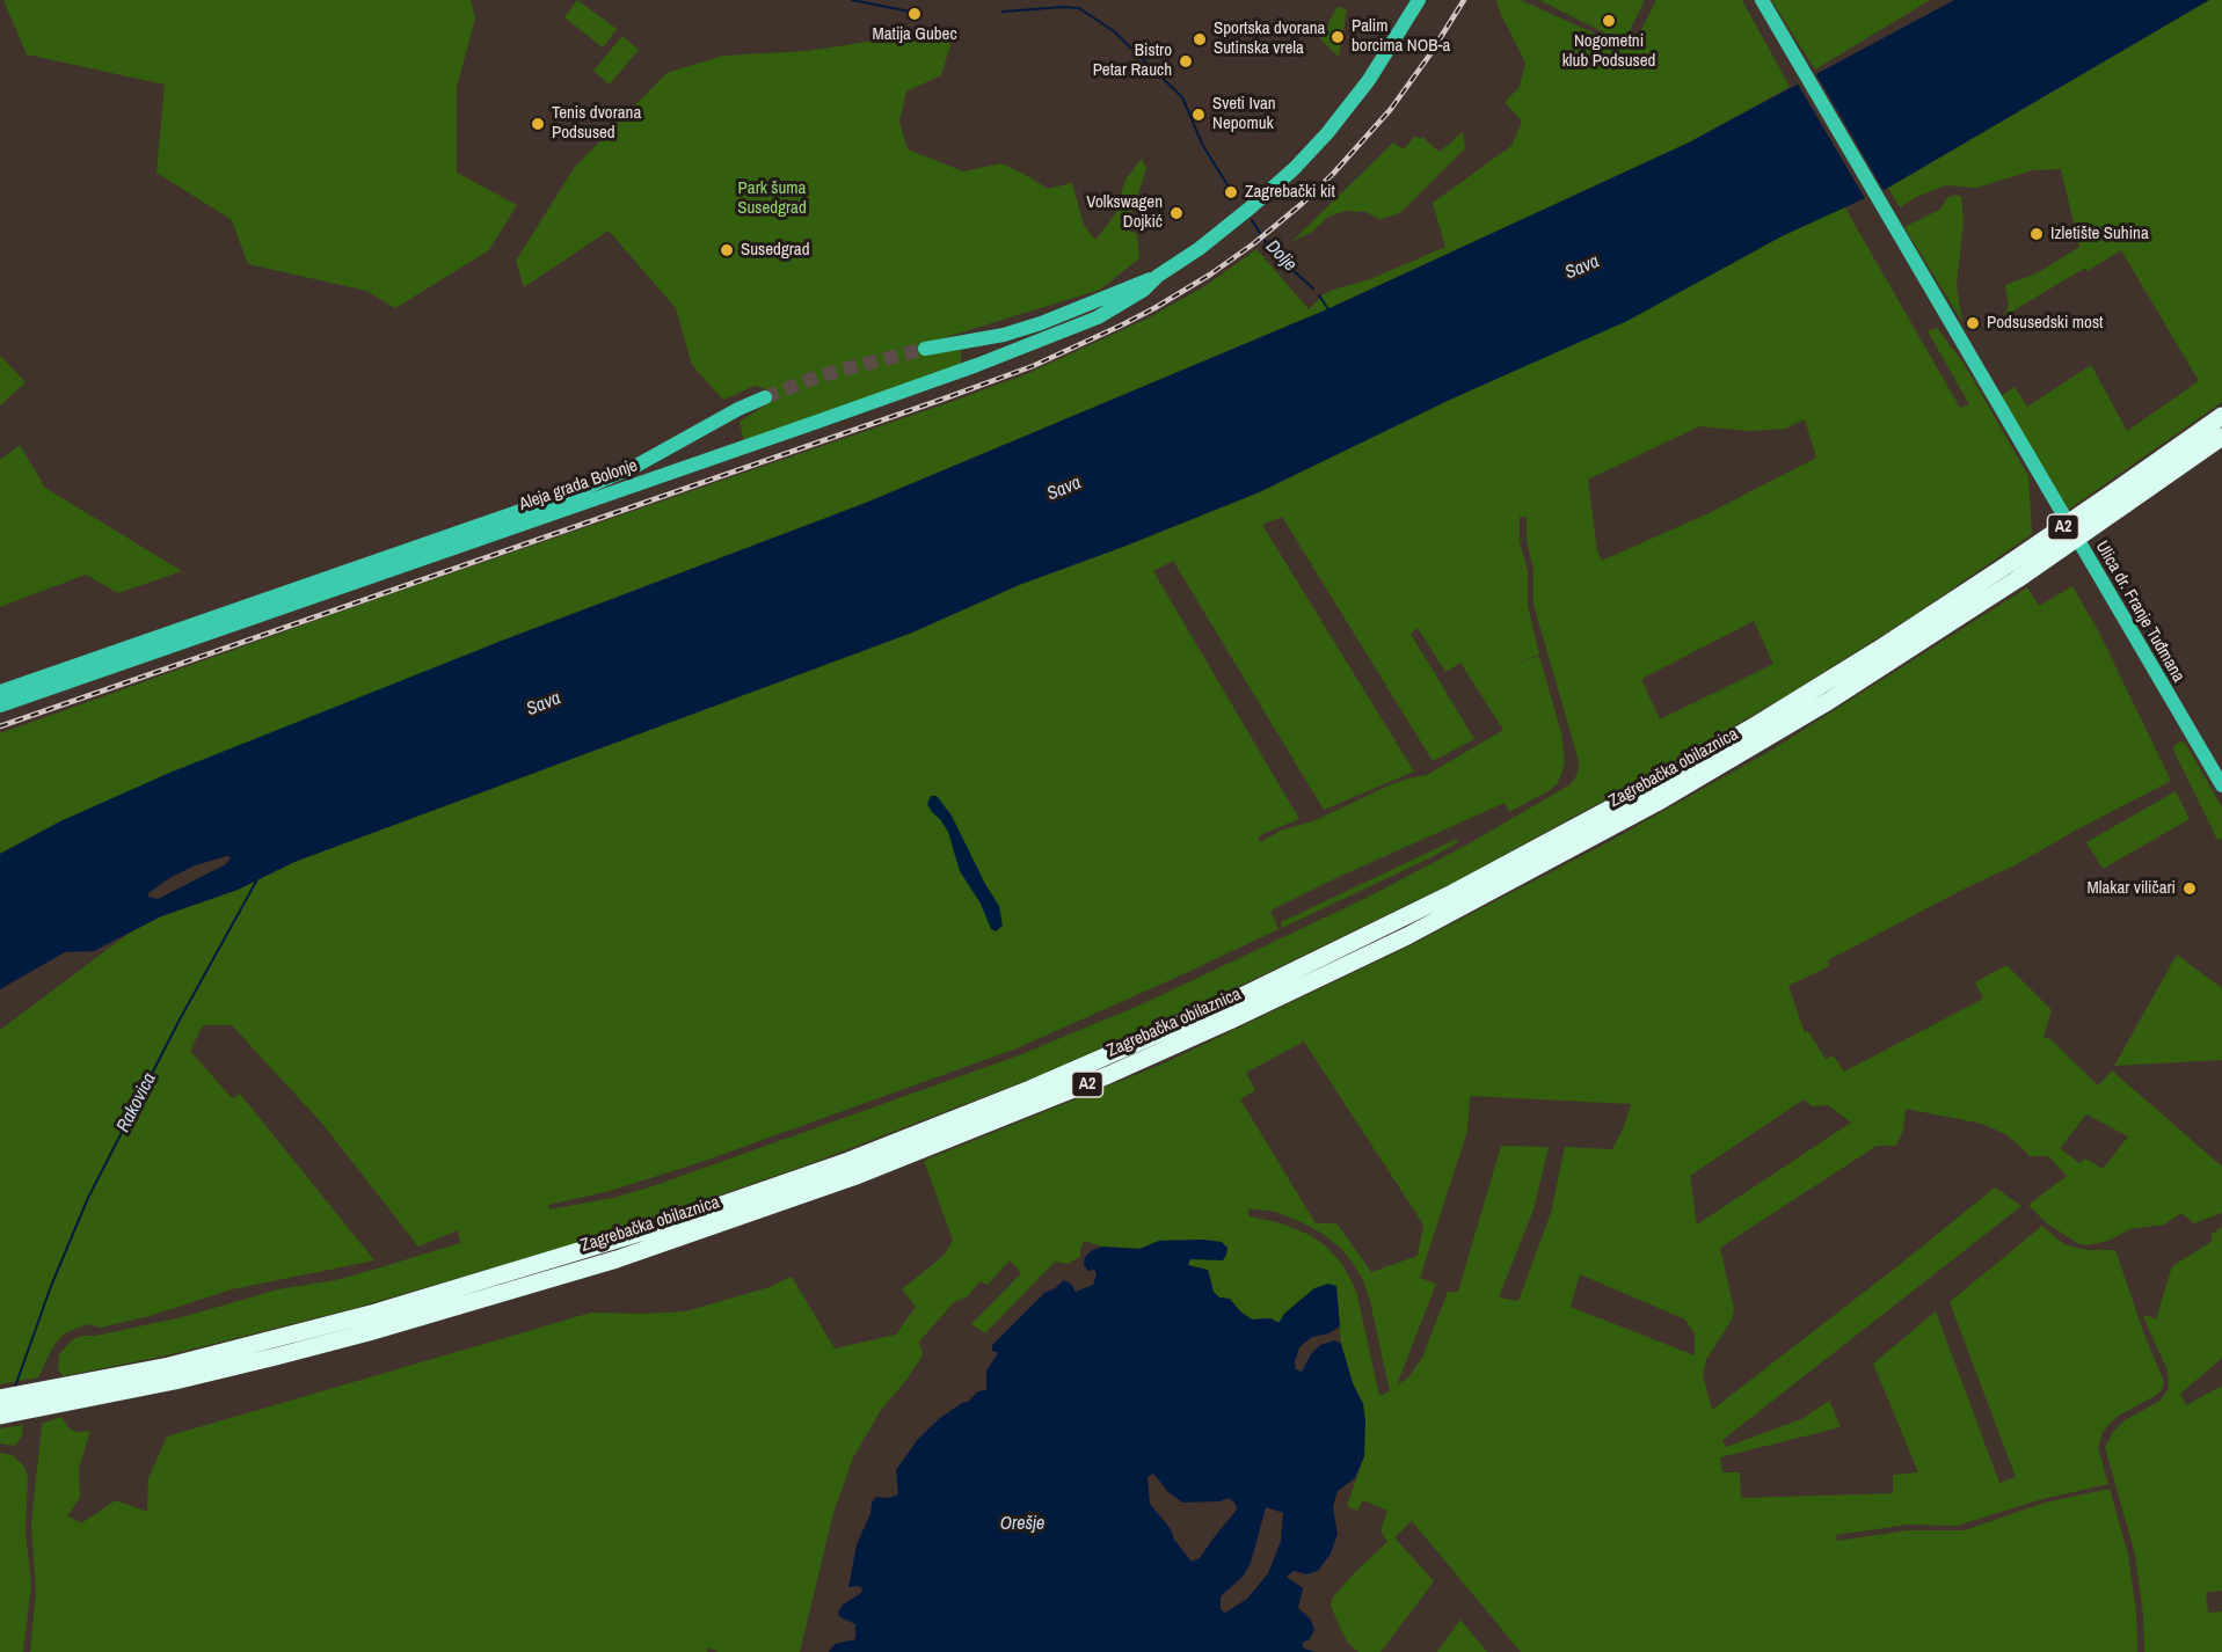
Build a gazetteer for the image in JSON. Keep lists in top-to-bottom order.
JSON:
{
  "streets": {
    "highway": ["A2", "Zagrebačka obilaznica"],
    "main road": ["Aleja grada Bolonje", "Ulica dr. Franje Tuđmana"]
  },
  "crossings": [
    ["A2", "Zagrebačka obilaznica"]
  ],
  "water": [
    "Dolje",
    "Sava",
    "Rakovica",
    "Orešje"
  ],
  "parks": ["Park šuma Susedgrad"],
  "places": [
    "Matija Gubec",
    "Nogometni klub Podsused",
    "Palim borcima NOB-a",
    "Sportska dvorana Sutinska vrela",
    "Bistro Petar Rauch",
    "Sveti Ivan Nepomuk",
    "Tenis dvorana Podsused",
    "Zagrebački kit",
    "Volkswagen Dojkić",
    "Izletište Suhina",
    "Susedgrad",
    "Podsusedski most",
    "Mlakar viličari"
  ]
}
